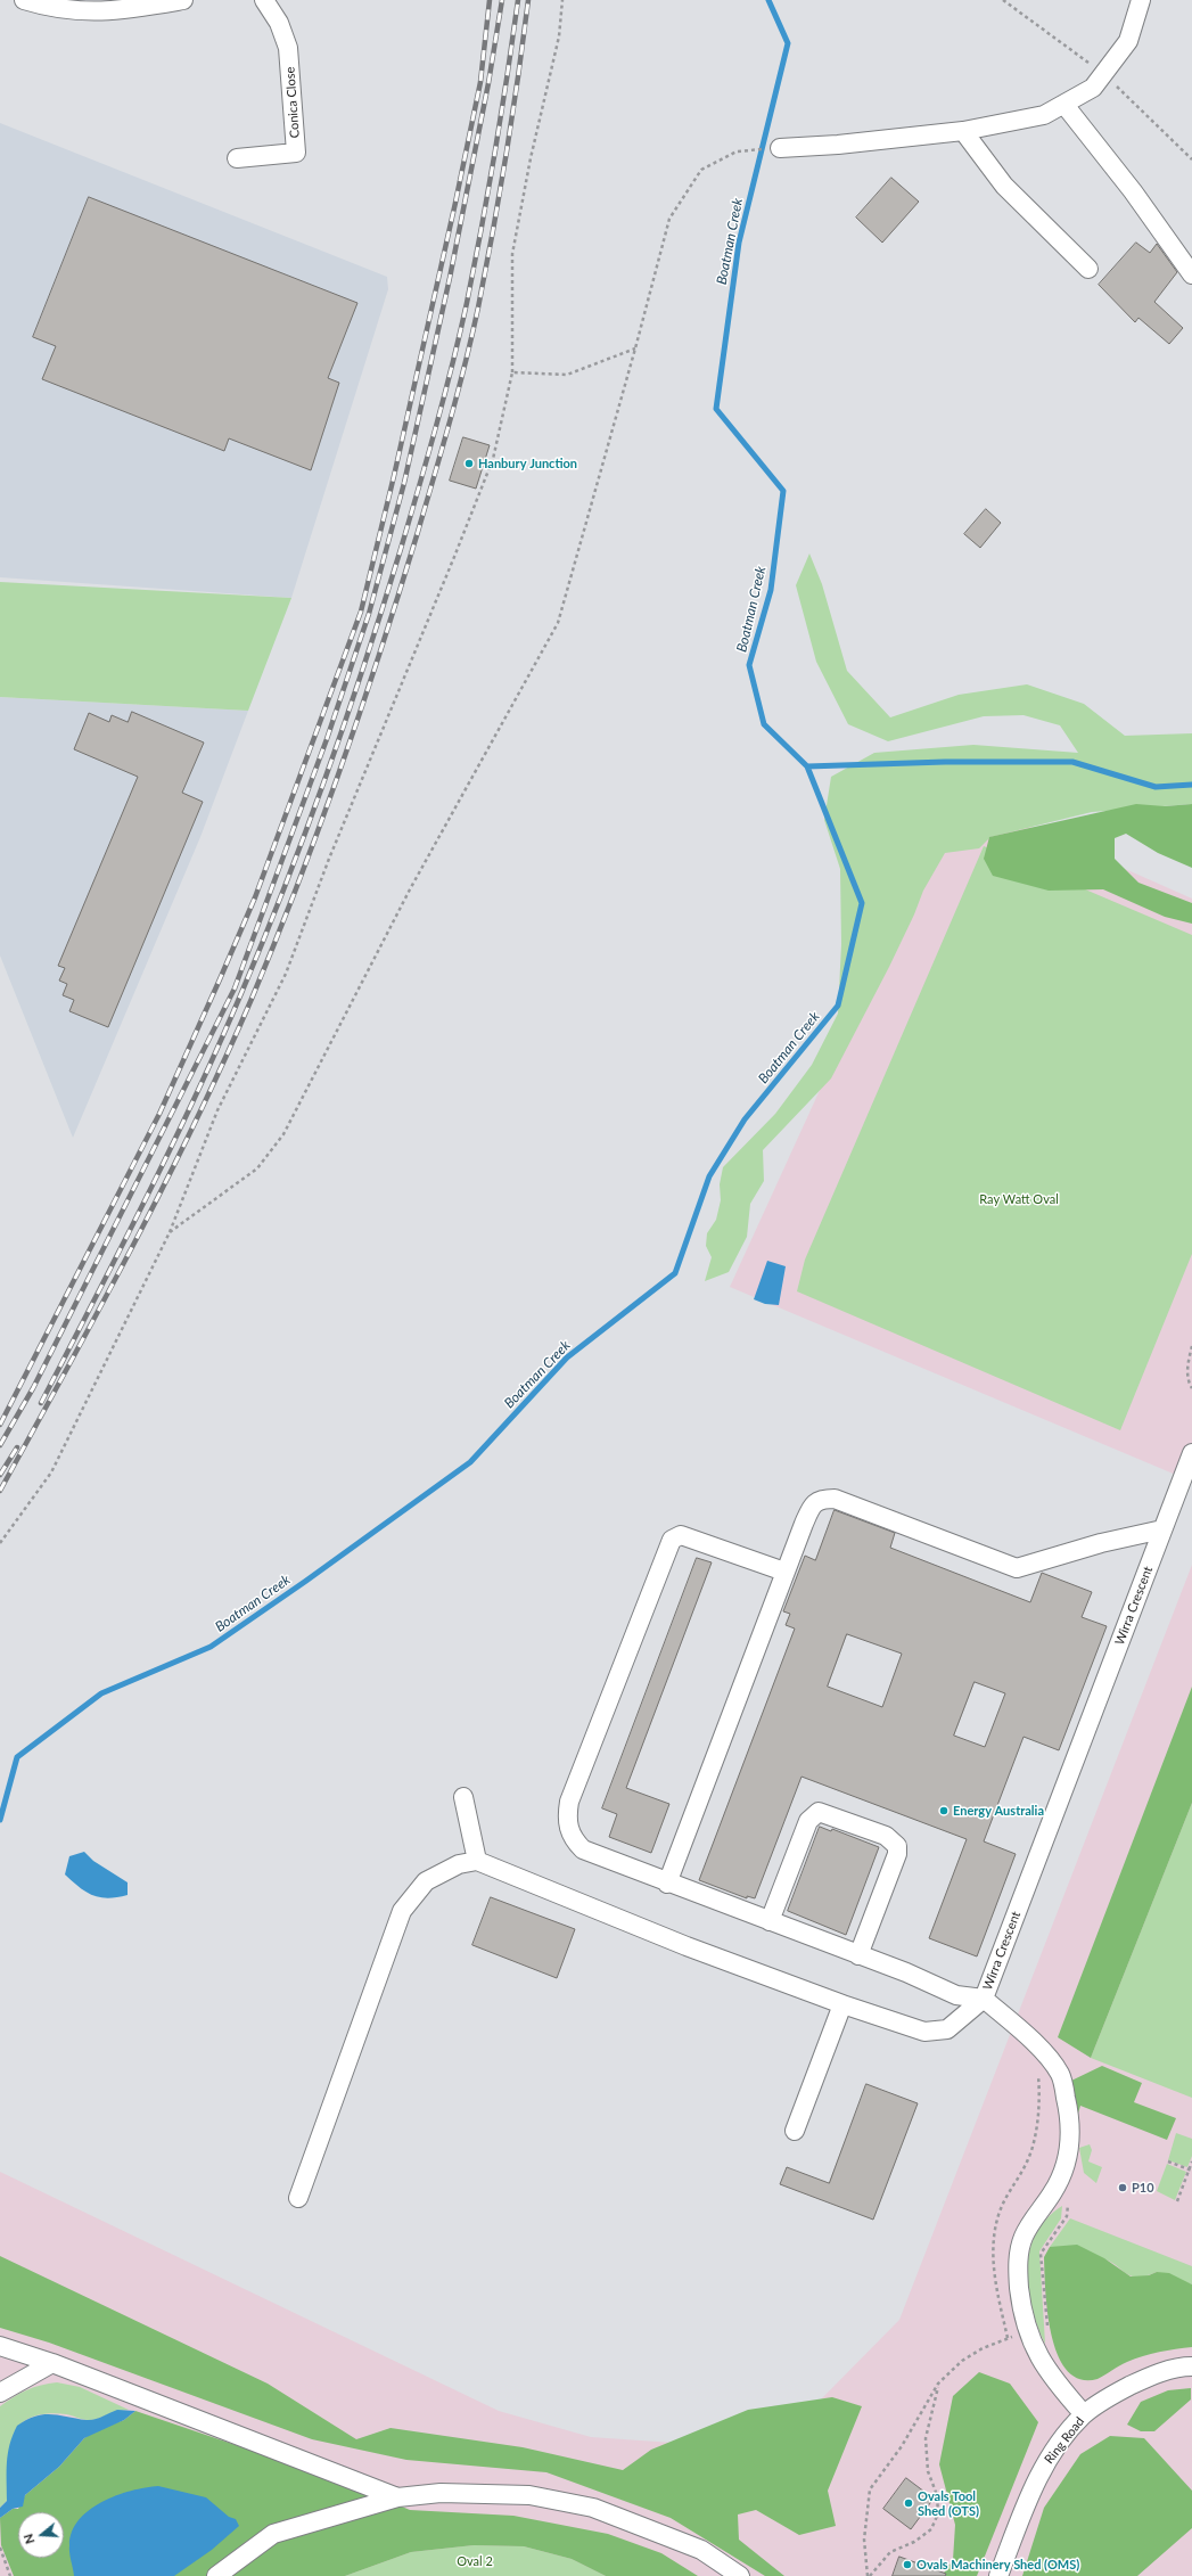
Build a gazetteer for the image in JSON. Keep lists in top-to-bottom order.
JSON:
{
  "streets": {
    "street": ["Conica Close", "Wirra Crescent", "Ring Road"]
  },
  "crossings": [
    ["Wirra Crescent", "Ring Road"]
  ],
  "water": ["Boatman Creek"],
  "parks": ["Ray Watt Oval", "Oval 2"],
  "places": [
    "Hanbury Junction",
    "Energy Australia",
    "P10",
    "Ovals Tool Shed (OTS)",
    "Ovals Machinery Shed (OMS)"
  ],
  "north": "left"
}
